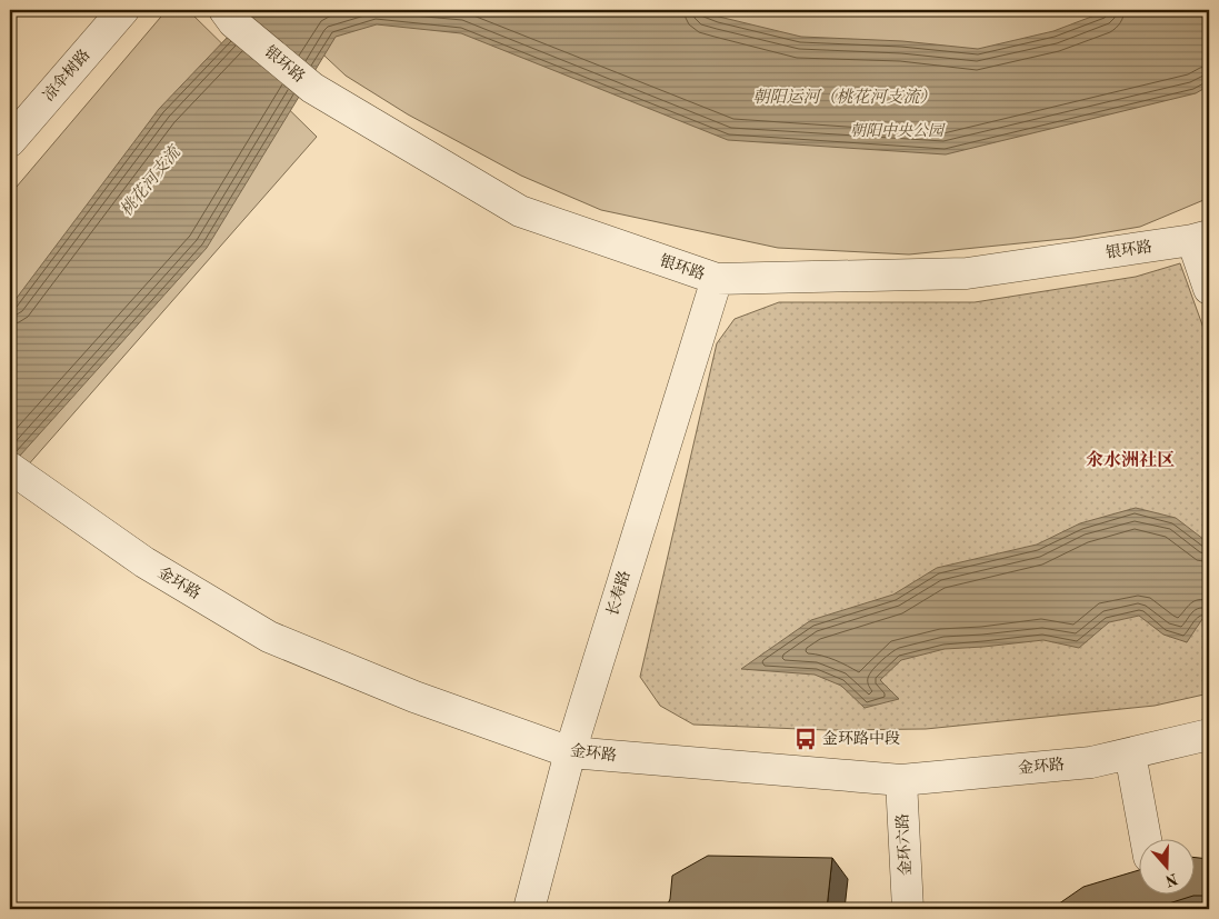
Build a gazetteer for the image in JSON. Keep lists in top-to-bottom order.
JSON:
{
  "streets": {
    "street": [
      "银环路",
      "凉伞树路",
      "金环路",
      "长寿路",
      "金环六路"
    ]
  },
  "crossings": [
    ["银环路", "长寿路"],
    ["金环路", "长寿路"],
    ["金环路", "金环六路"]
  ],
  "districts": ["氽水洲社区"],
  "water": ["朝阳运河（桃花河支流）", "桃花河支流"],
  "parks": ["朝阳中央公园"],
  "places": {
    "bus stop": ["金环路中段"]
  },
  "north": "bottom"
}
